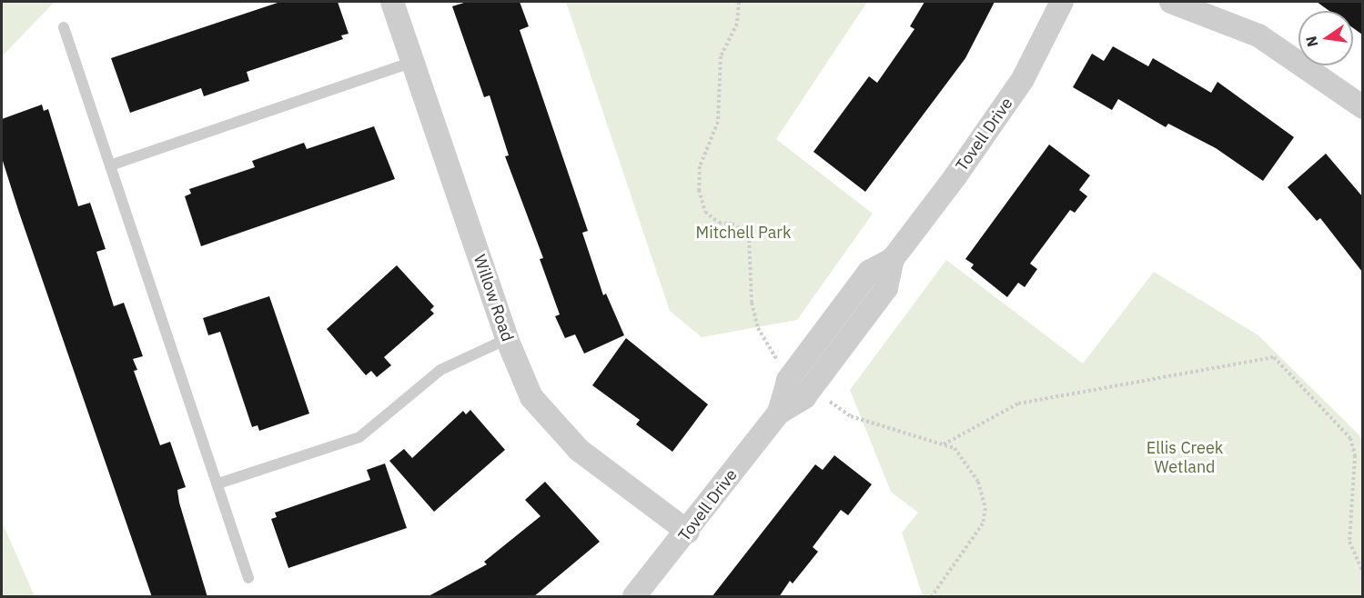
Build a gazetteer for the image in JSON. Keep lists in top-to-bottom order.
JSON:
{
  "streets": {
    "street": ["Tovell Drive", "Willow Road"]
  },
  "crossings": [
    ["Tovell Drive", "Willow Road"]
  ],
  "parks": ["Mitchell Park", "Ellis Creek Wetland"],
  "north": "left"
}
